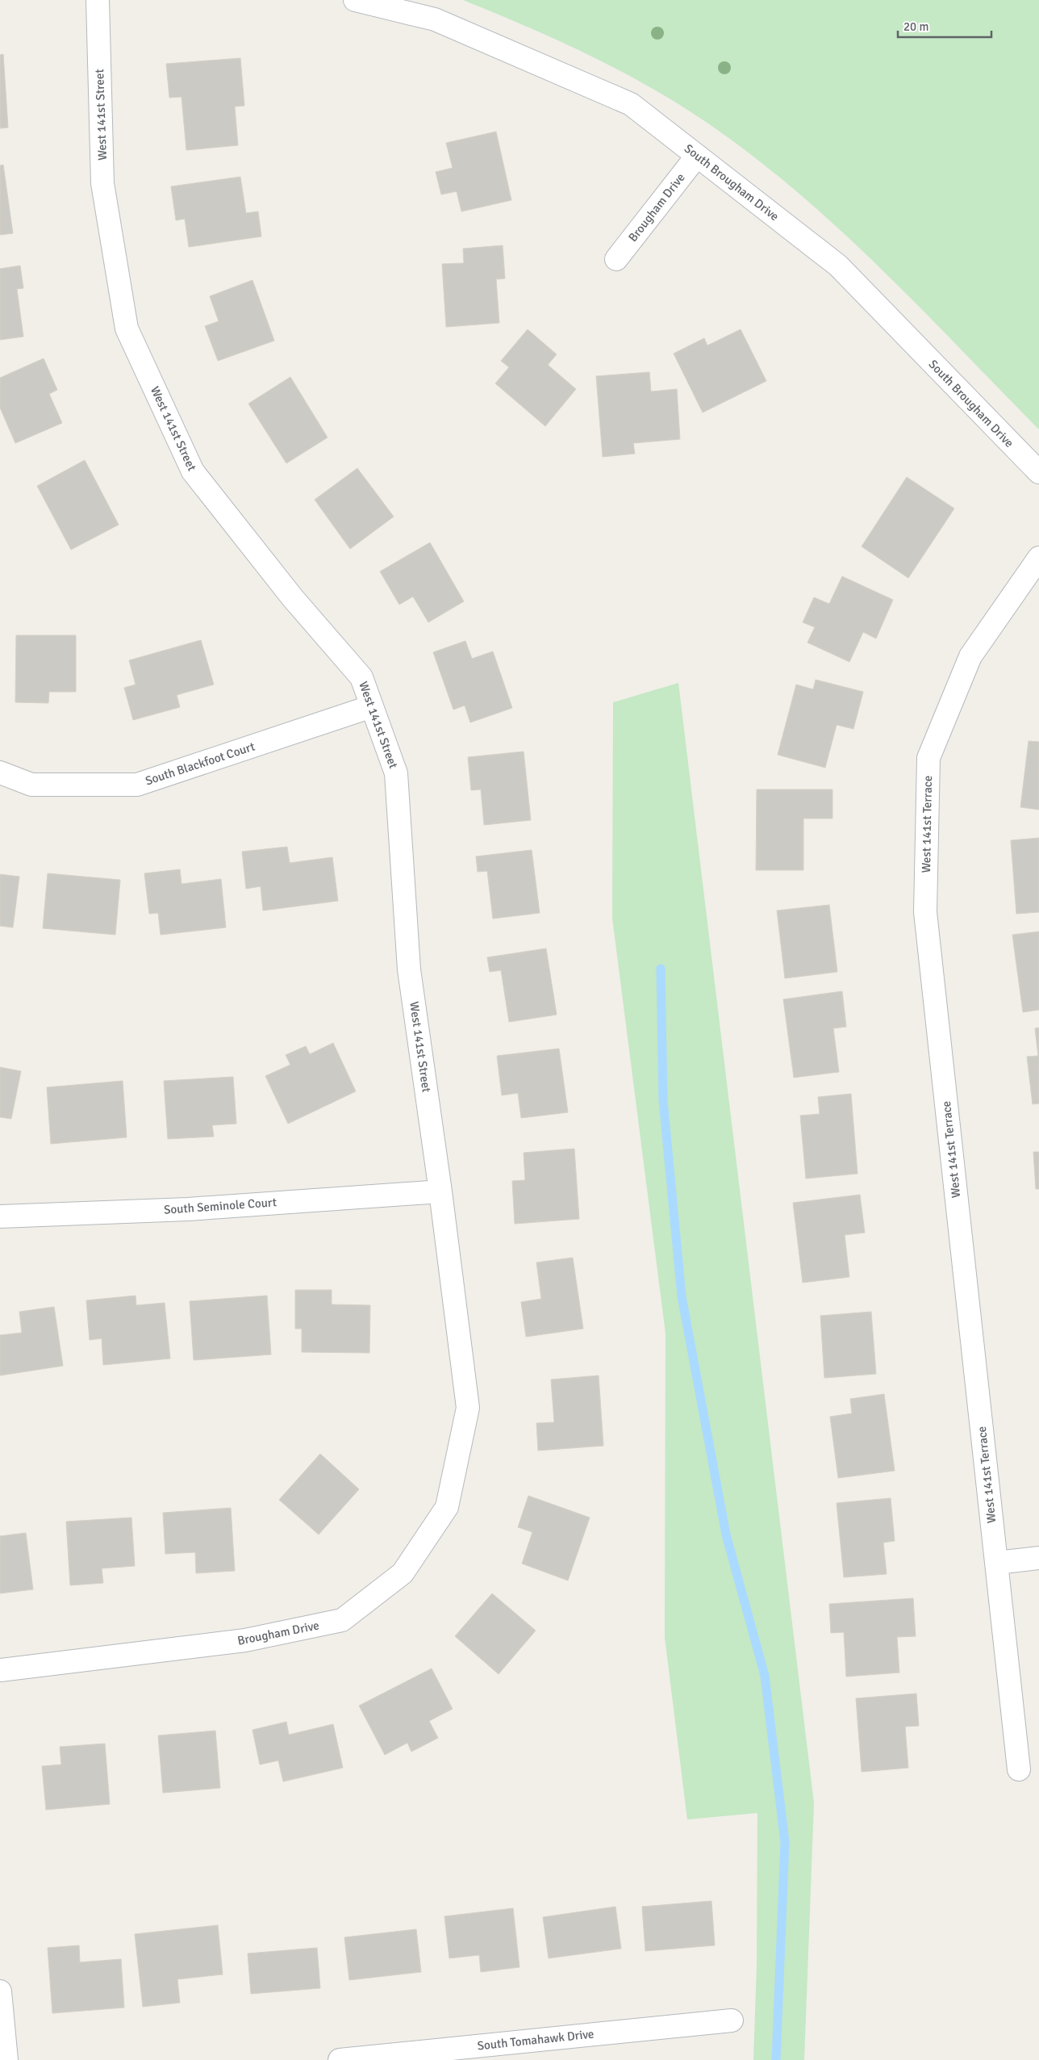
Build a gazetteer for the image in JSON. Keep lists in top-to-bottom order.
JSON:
{
  "streets": {
    "street": [
      "West 141st Street",
      "South Brougham Drive",
      "Brougham Drive",
      "South Blackfoot Court",
      "West 141st Terrace",
      "South Seminole Court",
      "South Tomahawk Drive"
    ]
  },
  "crossings": [
    ["West 141st Street", "Brougham Drive"],
    ["West 141st Street", "South Blackfoot Court"],
    ["West 141st Street", "South Seminole Court"],
    ["South Brougham Drive", "Brougham Drive"]
  ],
  "scale_bar": "20 m"
}
